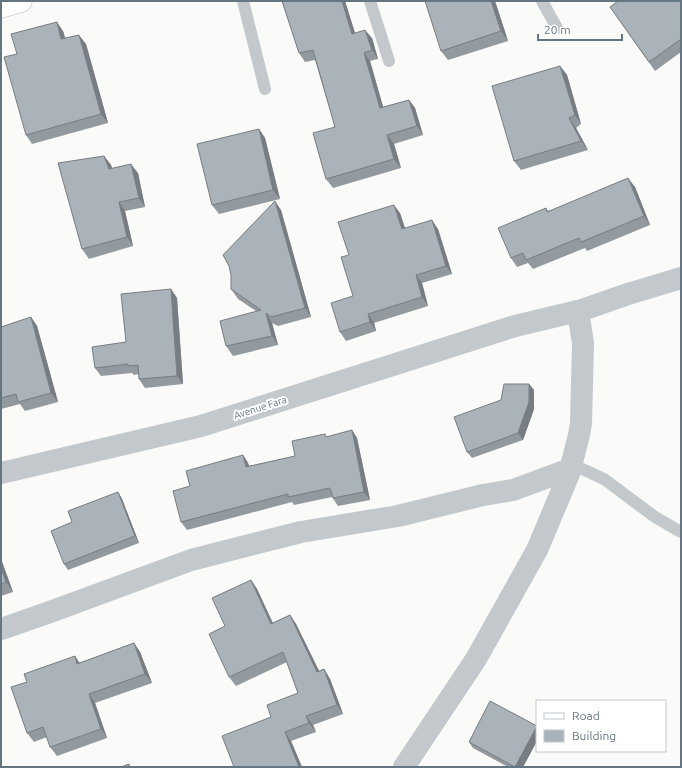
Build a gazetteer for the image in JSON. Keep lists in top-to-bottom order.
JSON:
{
  "streets": {
    "street": ["Avenue Fara"]
  },
  "legend": ["Road", "Building"],
  "scale_bar": "20 m"
}
